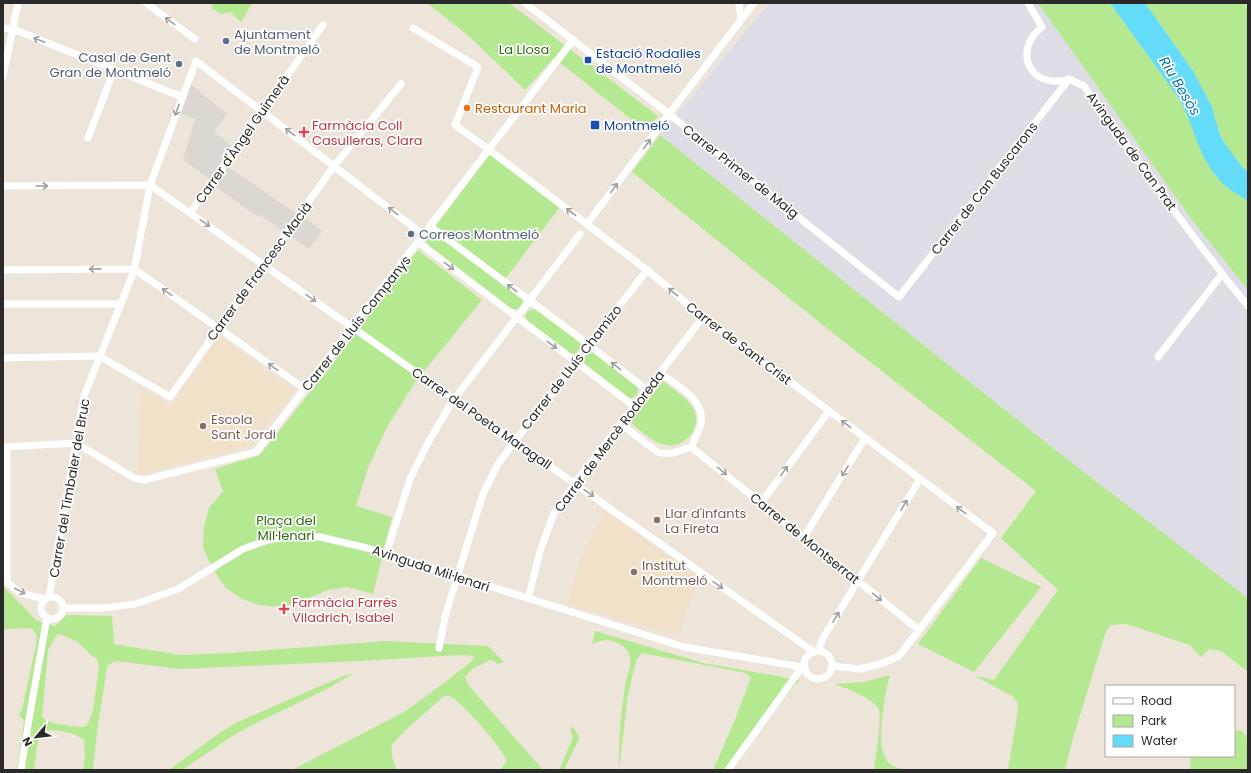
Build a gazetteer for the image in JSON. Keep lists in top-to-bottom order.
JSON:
{
  "streets": {
    "street": [
      "Carrer d'Àngel Guimerà",
      "Avinguda de Can Prat",
      "Carrer Primer de Maig",
      "Carrer de Can Buscarons",
      "Carrer de Francesc Macià",
      "Carrer de Lluís Companys",
      "Carrer de Sant Crist",
      "Carrer de Lluís Chamizo",
      "Carrer del Poeta Maragall",
      "Carrer de Mercè Rodoreda",
      "Carrer del Timbaler del Bruc",
      "Carrer de Montserrat",
      "Avinguda Mil·lenari"
    ]
  },
  "crossings": [
    ["Carrer d'Àngel Guimerà", "Carrer del Poeta Maragall"],
    ["Carrer d'Àngel Guimerà", "Carrer del Timbaler del Bruc"],
    ["Avinguda de Can Prat", "Carrer de Can Buscarons"],
    ["Carrer Primer de Maig", "Carrer de Can Buscarons"],
    ["Carrer Primer de Maig", "Carrer de Lluís Companys"],
    ["Carrer de Francesc Macià", "Carrer del Poeta Maragall"],
    ["Carrer de Francesc Macià", "Carrer del Timbaler del Bruc"],
    ["Carrer de Lluís Companys", "Carrer de Sant Crist"],
    ["Carrer de Lluís Companys", "Carrer del Poeta Maragall"],
    ["Carrer de Lluís Companys", "Carrer del Timbaler del Bruc"],
    ["Carrer de Sant Crist", "Carrer de Lluís Chamizo"],
    ["Carrer de Sant Crist", "Carrer de Mercè Rodoreda"],
    ["Carrer de Sant Crist", "Carrer de Montserrat"],
    ["Carrer de Lluís Chamizo", "Carrer del Poeta Maragall"],
    ["Carrer de Lluís Chamizo", "Avinguda Mil·lenari"],
    ["Carrer del Poeta Maragall", "Carrer de Mercè Rodoreda"],
    ["Carrer del Poeta Maragall", "Carrer del Timbaler del Bruc"],
    ["Carrer del Poeta Maragall", "Avinguda Mil·lenari"],
    ["Carrer de Mercè Rodoreda", "Carrer de Montserrat"],
    ["Carrer de Mercè Rodoreda", "Avinguda Mil·lenari"],
    ["Carrer del Timbaler del Bruc", "Avinguda Mil·lenari"]
  ],
  "one_way": ["Carrer del Poeta Maragall", "Carrer de Montserrat"],
  "water": ["Riu Besòs"],
  "parks": ["La Llosa", "Plaça del Mil·lenari"],
  "places": {
    "other": [
      "Ajuntament de Montmeló",
      "Casal de Gent Gran de Montmeló",
      "Restaurant Maria",
      "Correos Montmeló",
      "Escola Sant Jordi",
      "Llar d'infants La Fireta",
      "Institut Montmeló"
    ],
    "transit": ["Estació Rodalies de Montmeló", "Montmeló"],
    "health": ["Farmàcia Coll Casulleras, Clara", "Farmàcia Farrés Viladrich, Isabel"]
  },
  "legend": ["Road", "Park", "Water"],
  "north": "bottom left"
}
